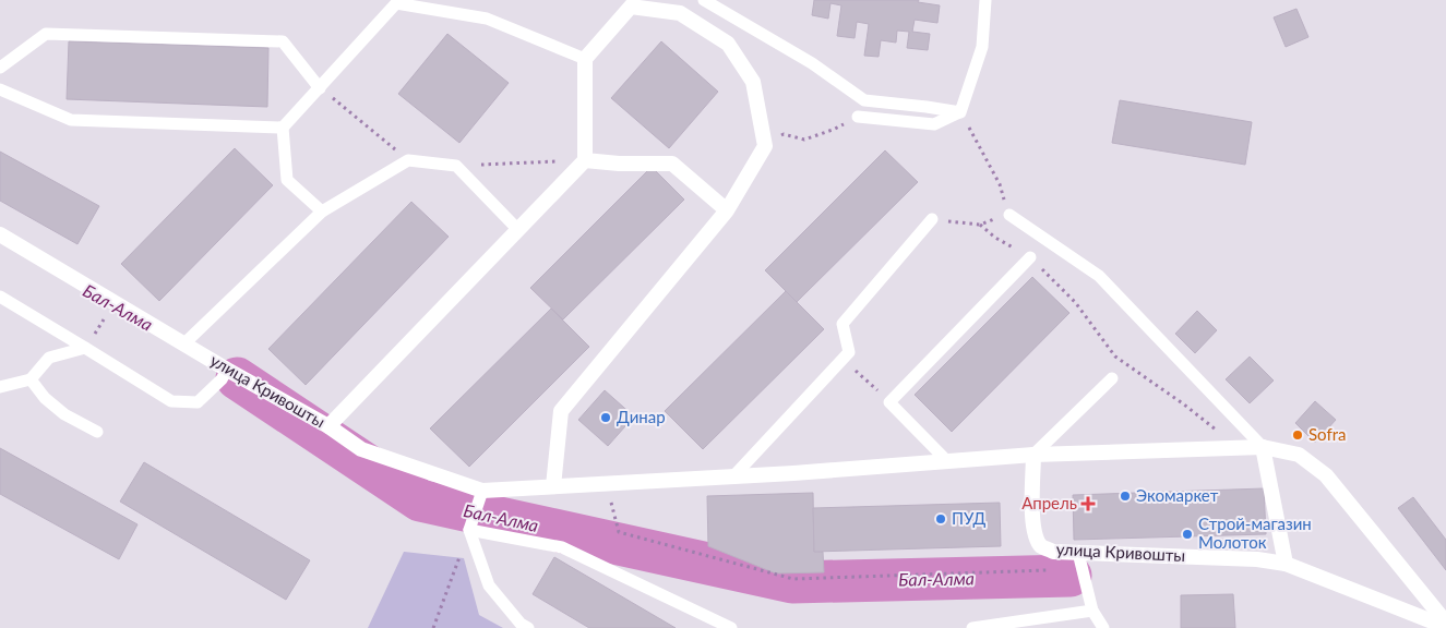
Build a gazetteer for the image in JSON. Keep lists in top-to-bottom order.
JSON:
{
  "streets": {
    "street": ["улица Кривошты"]
  },
  "water": ["Бал-Алма"],
  "places": {
    "other": [
      "Динар",
      "Sofra",
      "Экомаркет",
      "ПУД",
      "Строй-магазин Молоток"
    ],
    "health": ["Апрель"]
  }
}
